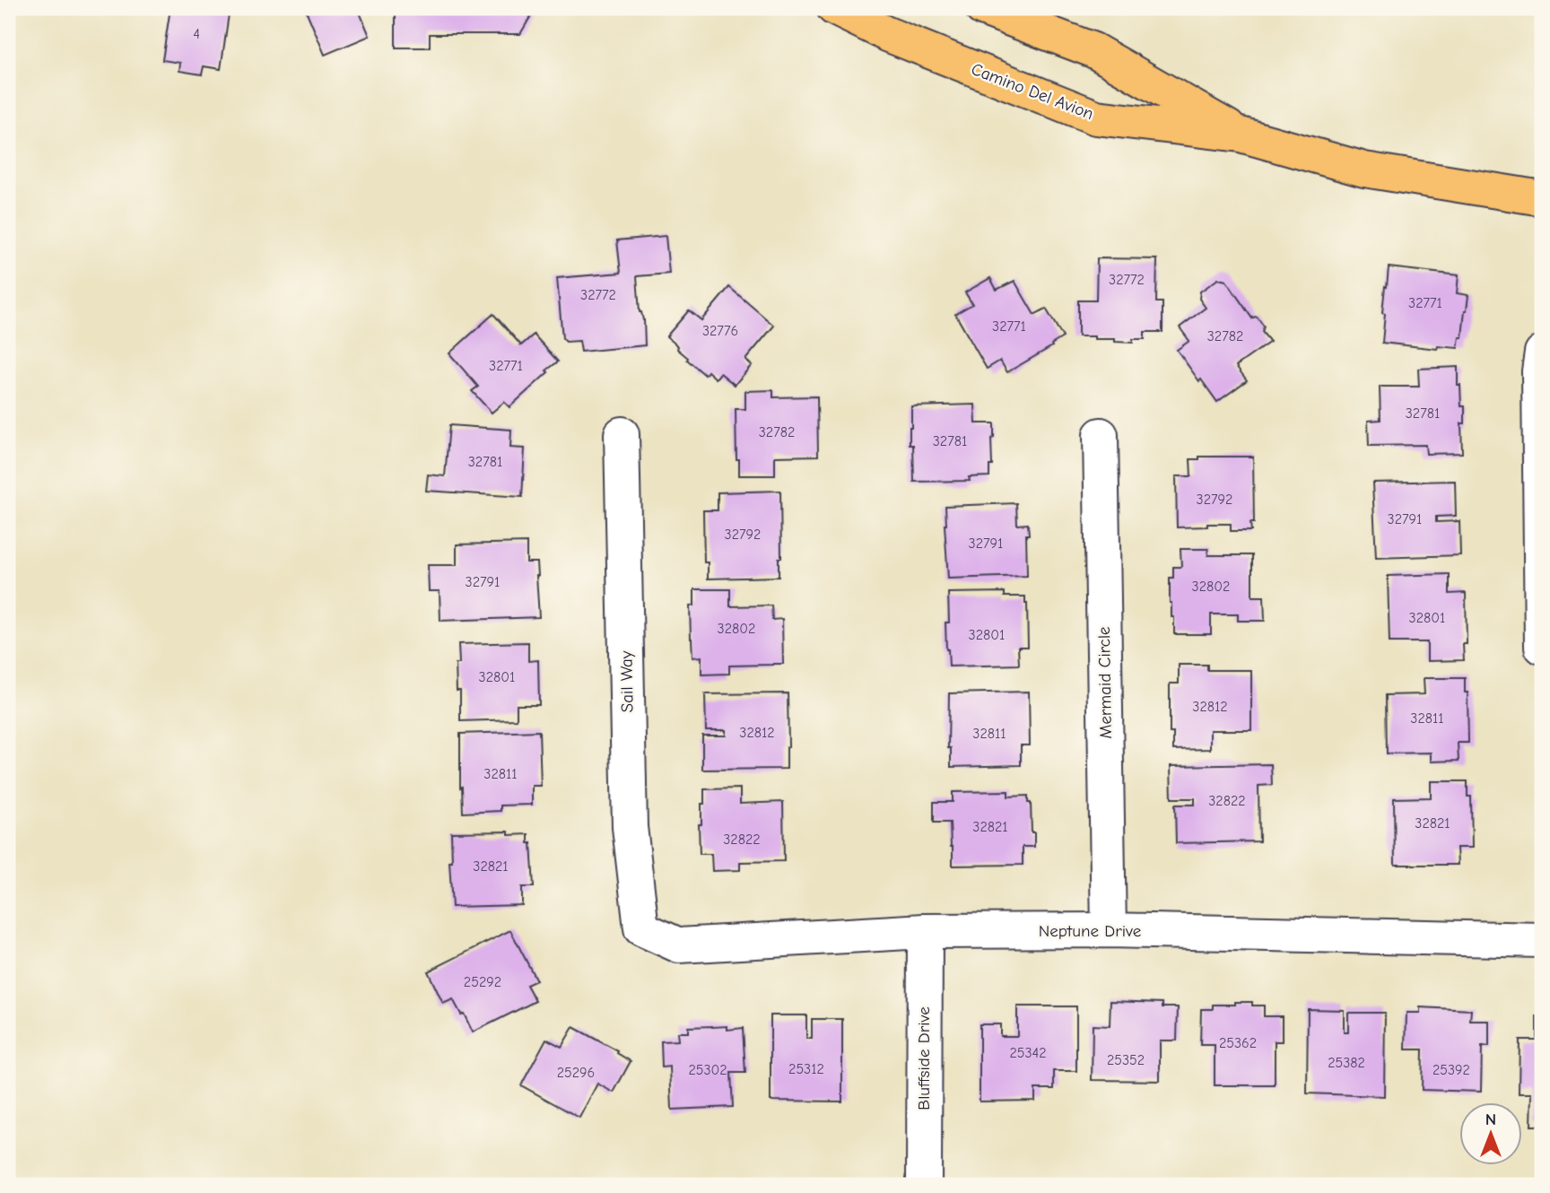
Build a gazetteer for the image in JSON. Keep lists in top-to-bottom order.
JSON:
{
  "streets": {
    "main road": ["Camino Del Avion"],
    "street": [
      "Sail Way",
      "Mermaid Circle",
      "Neptune Drive",
      "Bluffside Drive"
    ]
  },
  "crossings": [
    ["Sail Way", "Neptune Drive"],
    ["Mermaid Circle", "Neptune Drive"],
    ["Neptune Drive", "Bluffside Drive"]
  ],
  "house_numbers": [
    "4",
    "32772",
    "32772",
    "32771",
    "32771",
    "32776",
    "32782",
    "32771",
    "32781",
    "32782",
    "32781",
    "32781",
    "32792",
    "32791",
    "32792",
    "32791",
    "32791",
    "32802",
    "32801",
    "32802",
    "32801",
    "32801",
    "32812",
    "32811",
    "32812",
    "32811",
    "32811",
    "32822",
    "32821",
    "32821",
    "32822",
    "32821",
    "25292",
    "25362",
    "25342",
    "25352",
    "25382",
    "25312",
    "25302",
    "25392",
    "25296"
  ],
  "north": "top"
}
